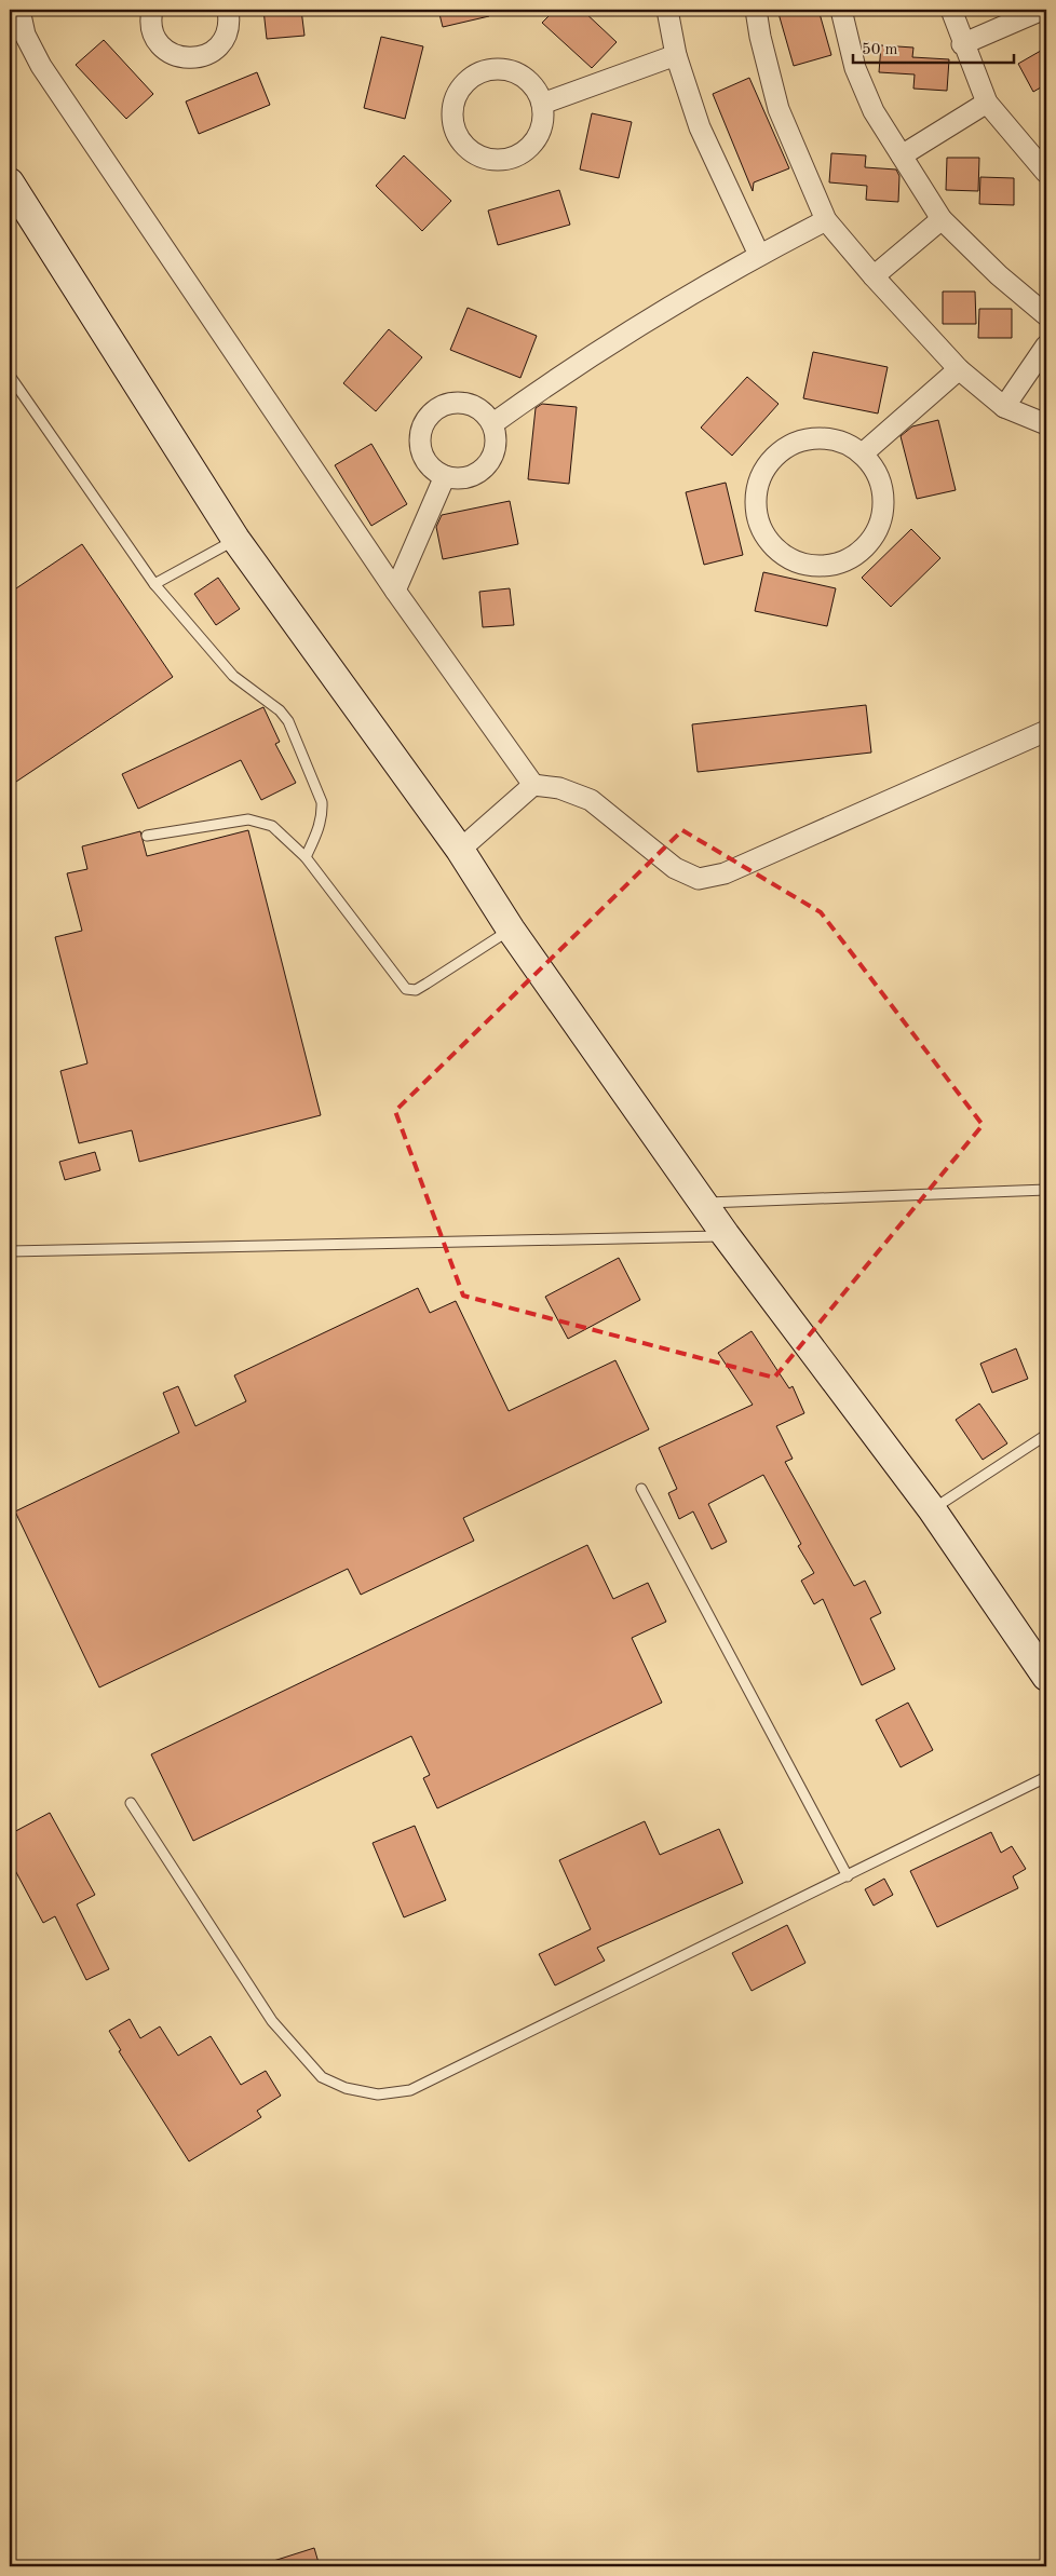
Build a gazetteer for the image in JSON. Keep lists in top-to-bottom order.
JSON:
{
  "scale_bar": "50 m"
}
